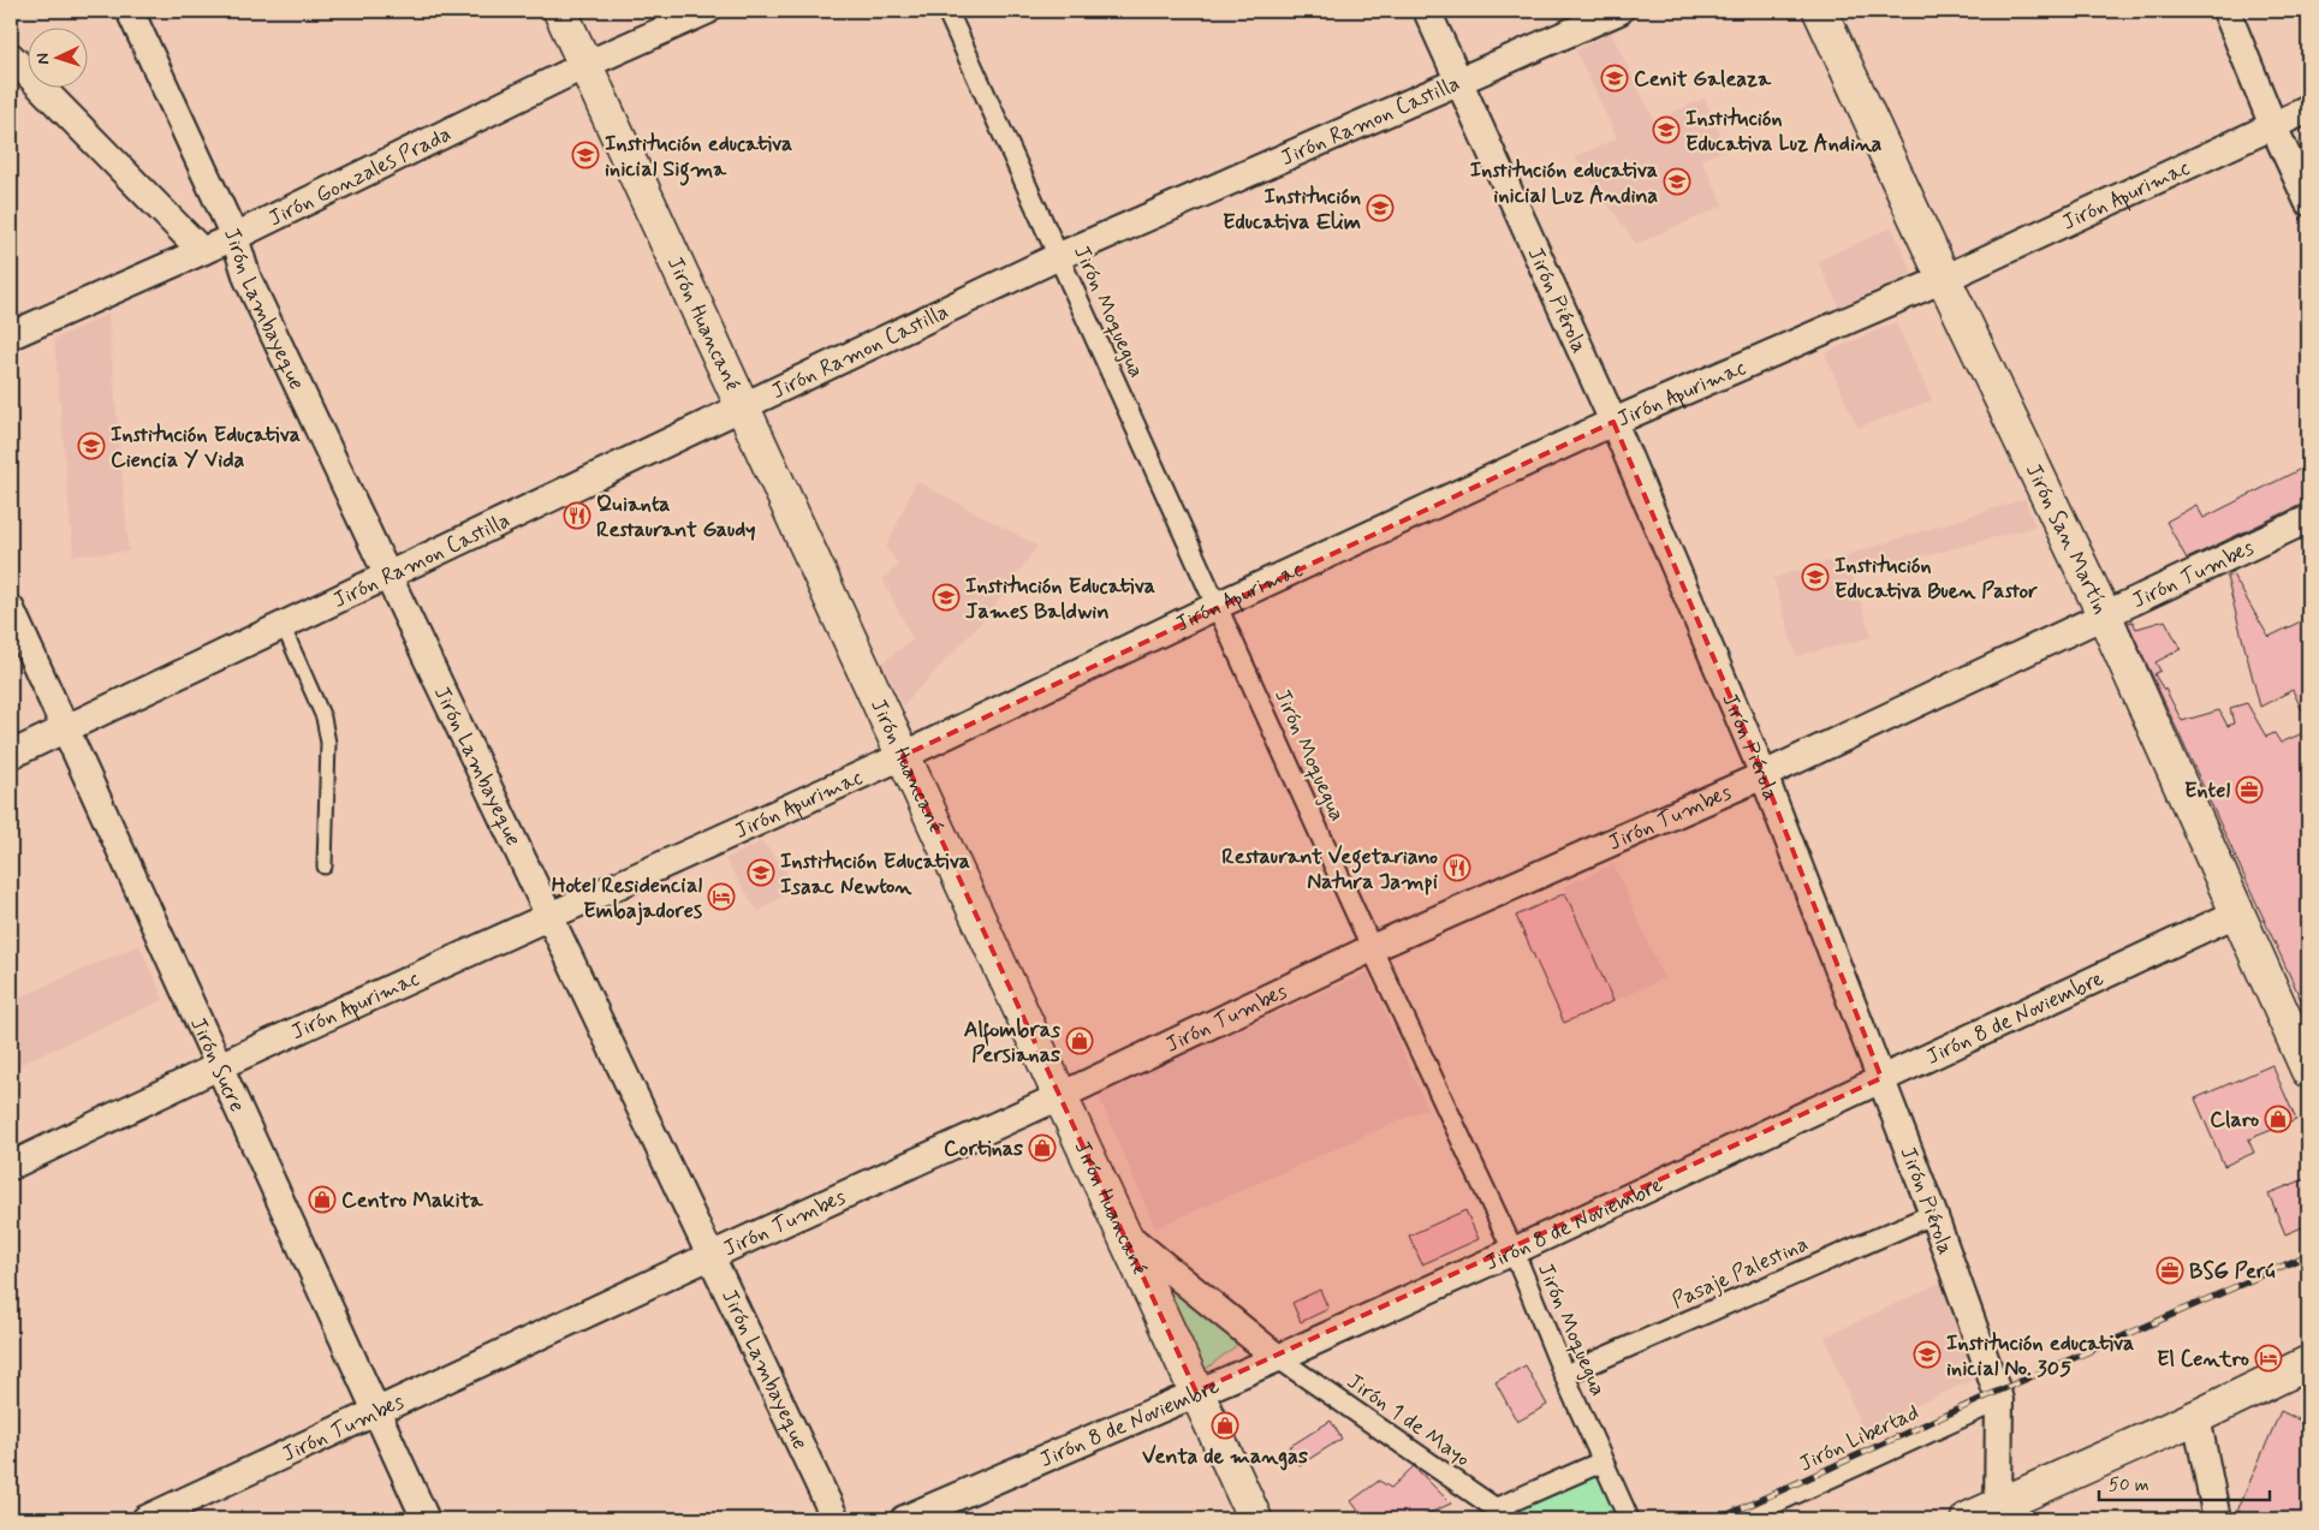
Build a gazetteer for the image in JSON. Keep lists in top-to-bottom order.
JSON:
{
  "streets": {
    "street": [
      "Jirón Ramon Castilla",
      "Jirón Gonzales Prada",
      "Jirón Apurimac",
      "Jirón Piérola",
      "Jirón Lambayeque",
      "Jirón Moquegua",
      "Jirón Huancané",
      "Jirón San Martín",
      "Jirón Tumbes",
      "Jirón 8 de Noviembre",
      "Jirón Sucre",
      "Pasaje Palestina",
      "Jirón 1 de Mayo",
      "Jirón Libertad"
    ]
  },
  "crossings": [
    ["Jirón Ramon Castilla", "Jirón Piérola"],
    ["Jirón Ramon Castilla", "Jirón Lambayeque"],
    ["Jirón Ramon Castilla", "Jirón Moquegua"],
    ["Jirón Ramon Castilla", "Jirón Huancané"],
    ["Jirón Ramon Castilla", "Jirón Sucre"],
    ["Jirón Gonzales Prada", "Jirón Lambayeque"],
    ["Jirón Gonzales Prada", "Jirón Huancané"],
    ["Jirón Apurimac", "Jirón Piérola"],
    ["Jirón Apurimac", "Jirón Lambayeque"],
    ["Jirón Apurimac", "Jirón Moquegua"],
    ["Jirón Apurimac", "Jirón Huancané"],
    ["Jirón Apurimac", "Jirón San Martín"],
    ["Jirón Apurimac", "Jirón Sucre"],
    ["Jirón Piérola", "Jirón Tumbes"],
    ["Jirón Piérola", "Jirón 8 de Noviembre"],
    ["Jirón Piérola", "Pasaje Palestina"],
    ["Jirón Piérola", "Jirón Libertad"],
    ["Jirón Lambayeque", "Jirón Tumbes"],
    ["Jirón Moquegua", "Jirón Tumbes"],
    ["Jirón Moquegua", "Jirón 8 de Noviembre"],
    ["Jirón Moquegua", "Pasaje Palestina"],
    ["Jirón Huancané", "Jirón Tumbes"],
    ["Jirón Huancané", "Jirón 8 de Noviembre"],
    ["Jirón San Martín", "Jirón Tumbes"],
    ["Jirón San Martín", "Jirón 8 de Noviembre"],
    ["Jirón Tumbes", "Jirón Sucre"],
    ["Jirón 8 de Noviembre", "Jirón 1 de Mayo"]
  ],
  "places": {
    "school or university": [
      "Cenit Galeaza",
      "Institución Educativa Luz Andina",
      "Institución educativa inicial Sigma",
      "Institución educativa inicial Luz Andina",
      "Institución Educativa Elim",
      "Institución Educativa Ciencia Y Vida",
      "Institución Educativa Buen Pastor",
      "Institución Educativa James Baldwin",
      "Institución Educativa Isaac Newton",
      "Institución educativa inicial No. 305"
    ],
    "restaurant": ["Quianta Restaurant Gaudy", "Restaurant Vegetariano Natura Jampi"],
    "office": ["Entel", "BSG Perú"],
    "hotel": ["Hotel Residencial Embajadores", "El Centro"],
    "shop": [
      "Alfombras Persianas",
      "Claro",
      "Cortinas",
      "Centro Makita",
      "Venta de mangas"
    ]
  },
  "scale_bar": "50 m",
  "north": "left"
}
